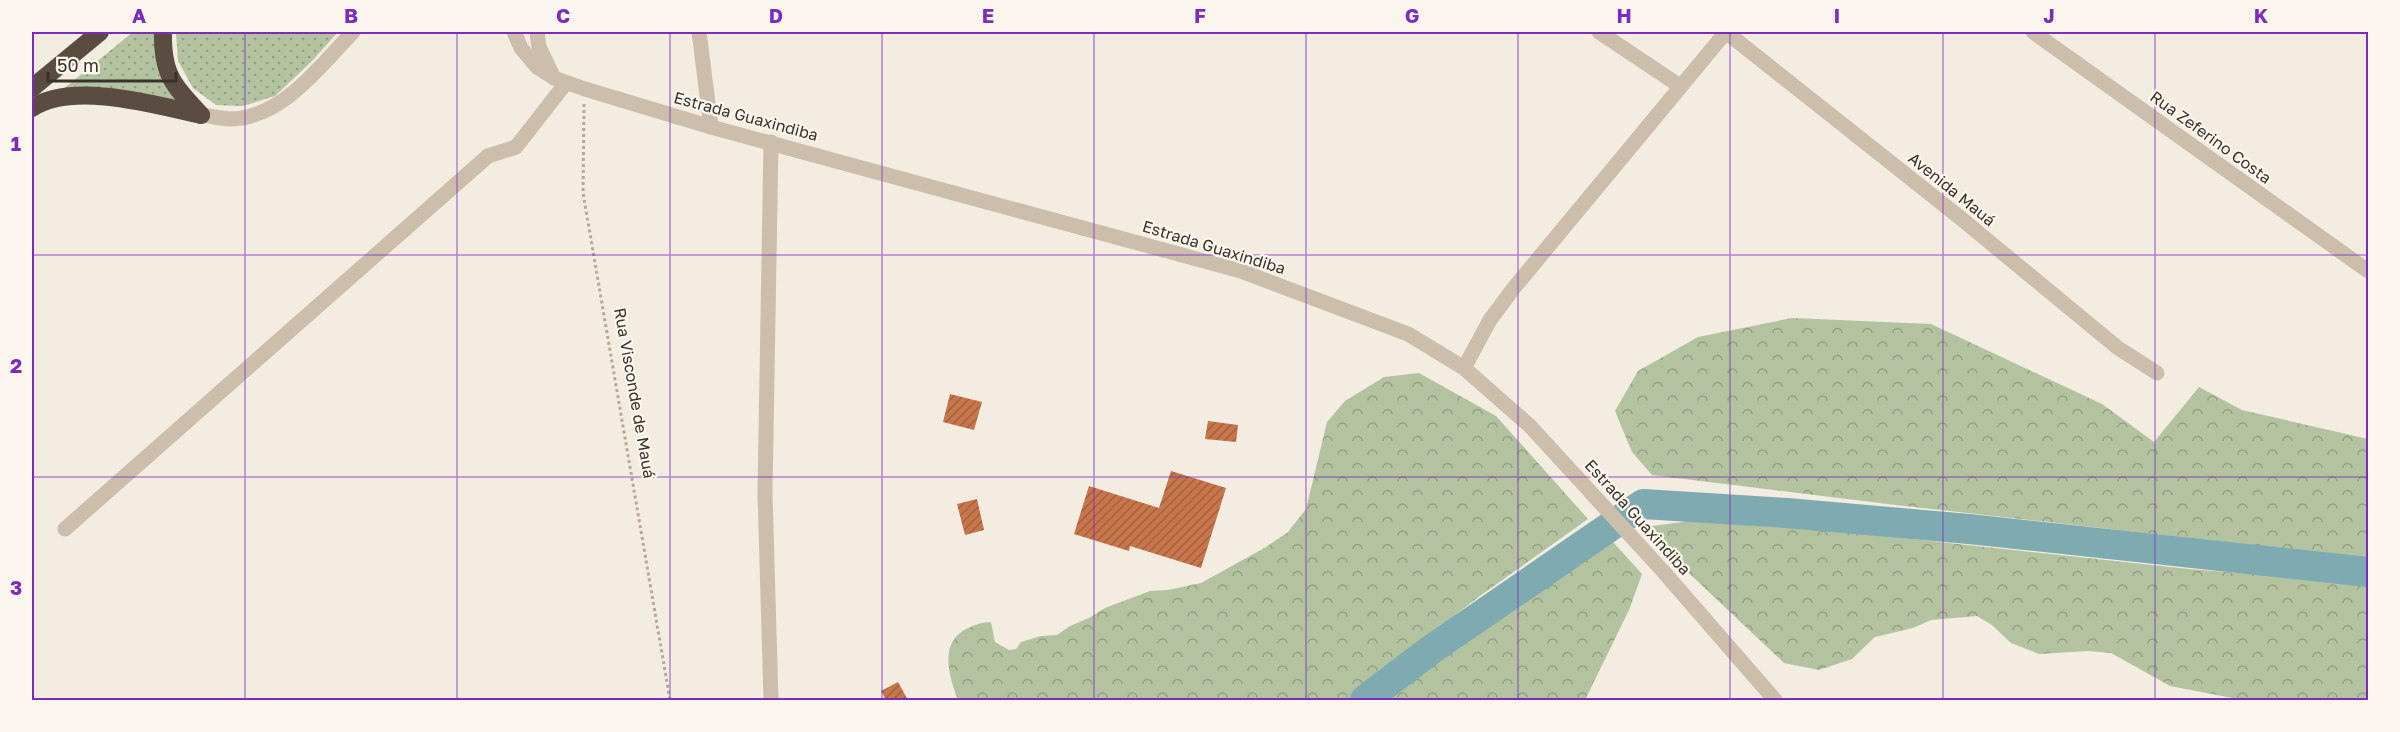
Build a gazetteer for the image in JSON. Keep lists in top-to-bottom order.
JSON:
{
  "streets": {
    "street": ["Estrada Guaxindiba", "Rua Zeferino Costa", "Avenida Mauá"],
    "path": ["Rua Visconde de Mauá"]
  },
  "crossings": [
    ["Estrada Guaxindiba", "Avenida Mauá"],
    ["Estrada Guaxindiba", "Rua Visconde de Mauá"]
  ],
  "scale_bar": "50 m",
  "grid": {
    "columns": [
      "A",
      "B",
      "C",
      "D",
      "E",
      "F",
      "G",
      "H",
      "I",
      "J",
      "K"
    ],
    "rows": ["1", "2", "3"]
  }
}
